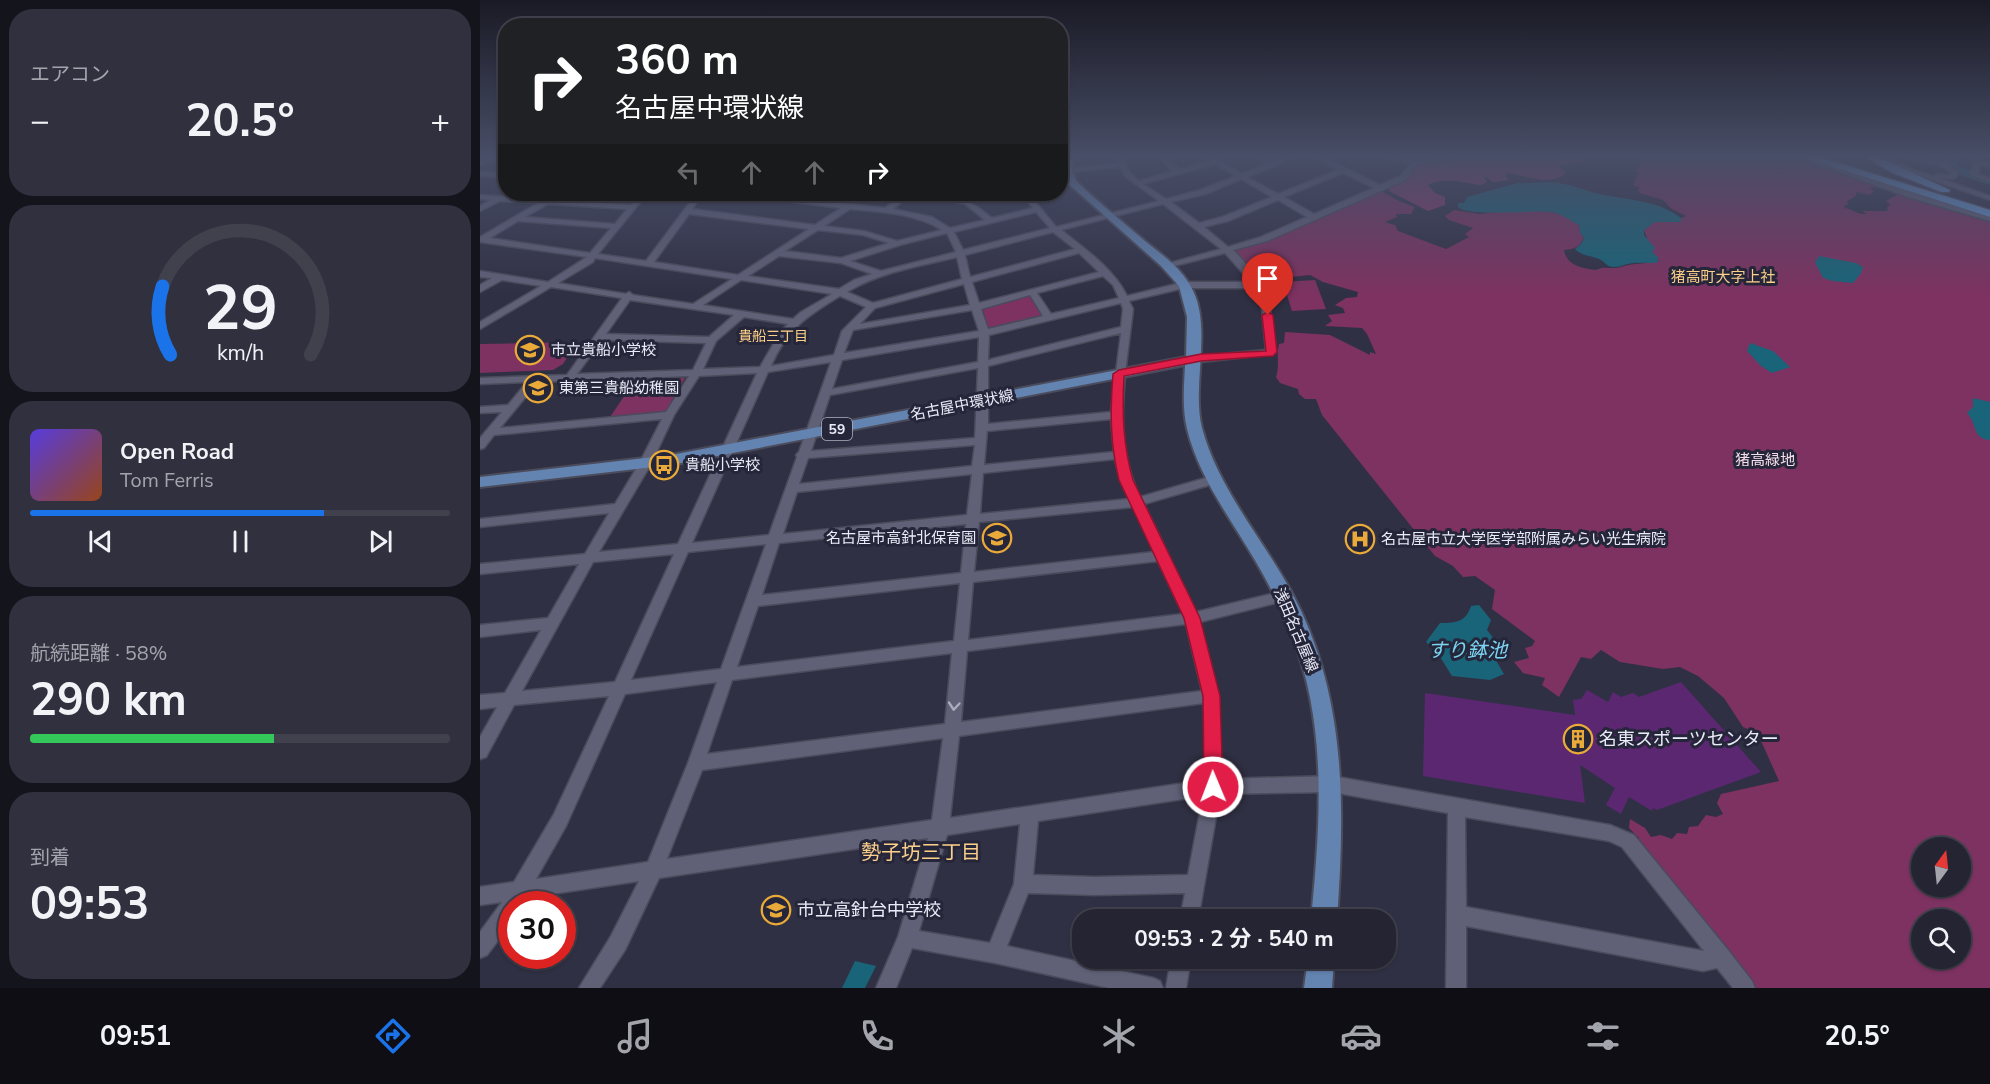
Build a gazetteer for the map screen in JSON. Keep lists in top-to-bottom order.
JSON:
{
  "streets": {
    "main road": ["名古屋中環状線", "59", "浅田名古屋線"]
  },
  "crossings": [
    ["名古屋中環状線", "浅田名古屋線"]
  ],
  "districts": ["猪高町大字上社", "貴船三丁目", "勢子坊三丁目"],
  "water": ["すり鉢池"],
  "parks": ["猪高緑地"],
  "places": {
    "school or university": [
      "市立貴船小学校",
      "東第三貴船幼稚園",
      "名古屋市高針北保育園",
      "市立高針台中学校"
    ],
    "bus stop": ["貴船小学校"],
    "hospital": ["名古屋市立大学医学部附属みらい光生病院"],
    "building": ["名東スポーツセンター"]
  },
  "north": "top",
  "page": {
    "tile": [
      "エアコン",
      ["航続距離 · 58%", "290 km"],
      ["到着", "09:53"]
    ],
    "turn": ["360 m", "名古屋中環状線"],
    "heat": ["−", "20.5°", "+"],
    "song": ["Open Road", "Tom Ferris"],
    "limit": "30",
    "trip": "09:53 · 2 分 · 540 m",
    "tabs": ["09:51", "20.5°"],
    "gauge": ["29", "km/h"]
  }
}
